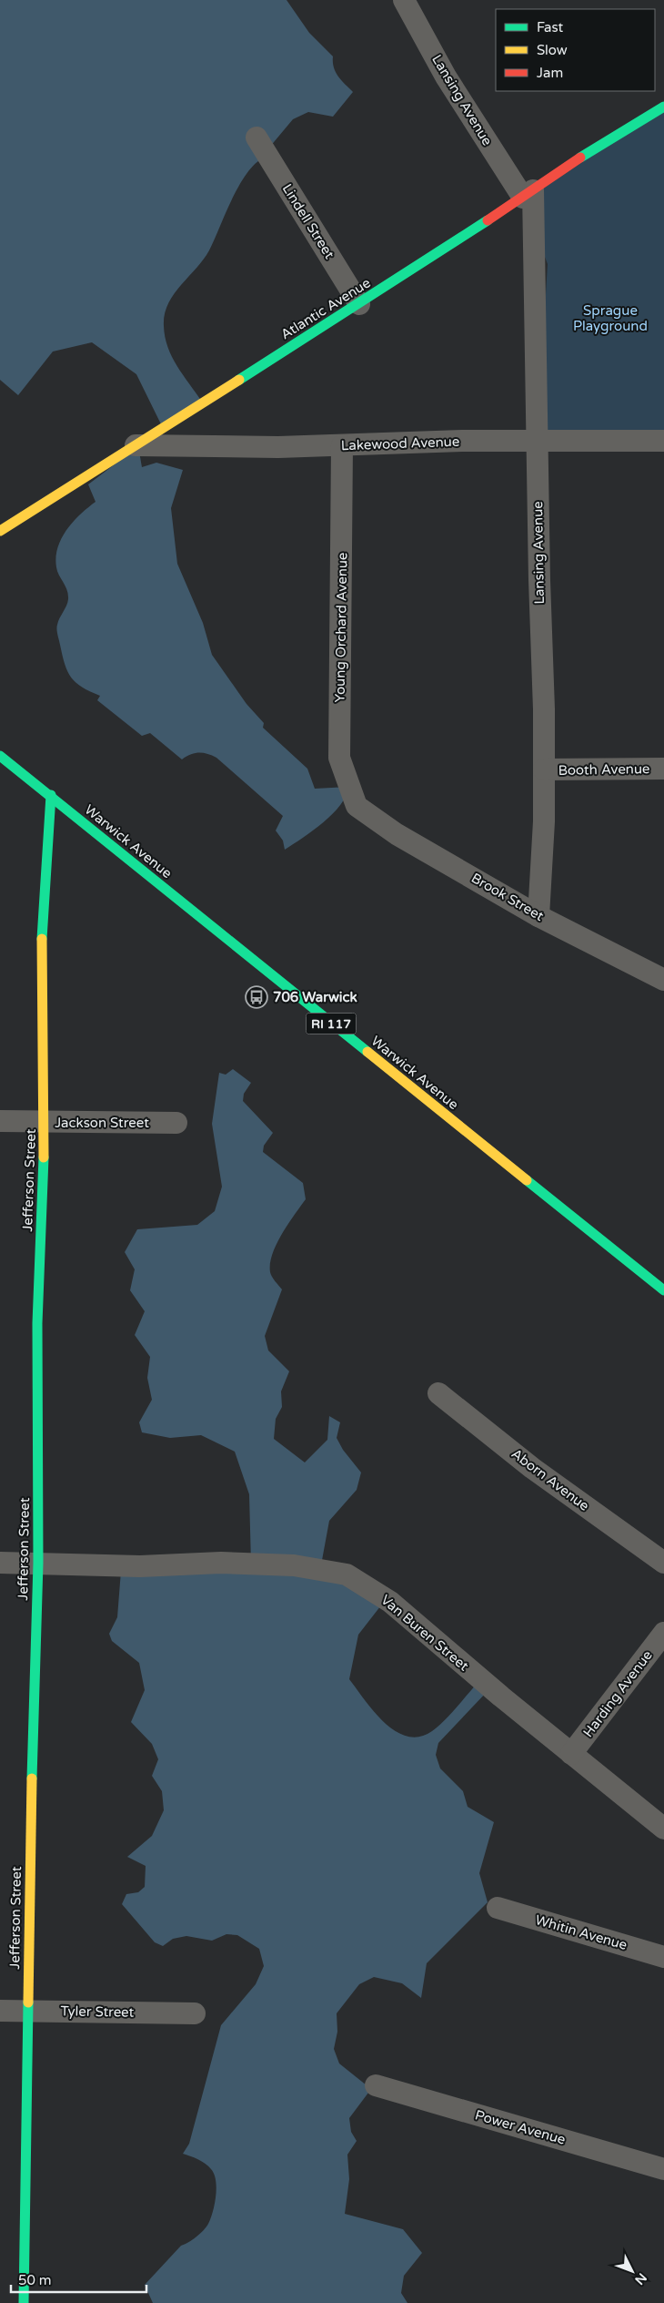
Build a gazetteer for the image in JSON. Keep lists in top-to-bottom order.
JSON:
{
  "streets": {
    "street": [
      "Lansing Avenue",
      "Lindell Street",
      "Atlantic Avenue",
      "Lakewood Avenue",
      "Young Orchard Avenue",
      "Booth Avenue",
      "Warwick Avenue",
      "Brook Street",
      "RI 117",
      "Jackson Street",
      "Jefferson Street",
      "Aborn Avenue",
      "Van Buren Street",
      "Harding Avenue",
      "Whitin Avenue",
      "Tyler Street",
      "Power Avenue"
    ]
  },
  "crossings": [
    ["Lansing Avenue", "Atlantic Avenue"],
    ["Lansing Avenue", "Lakewood Avenue"],
    ["Lansing Avenue", "Booth Avenue"],
    ["Lansing Avenue", "Brook Street"],
    ["Lindell Street", "Atlantic Avenue"],
    ["Atlantic Avenue", "Lakewood Avenue"],
    ["Lakewood Avenue", "Young Orchard Avenue"],
    ["Young Orchard Avenue", "Brook Street"],
    ["Warwick Avenue", "Jefferson Street"],
    ["Jackson Street", "Jefferson Street"],
    ["Jefferson Street", "Van Buren Street"],
    ["Jefferson Street", "Tyler Street"],
    ["Van Buren Street", "Harding Avenue"]
  ],
  "parks": ["Sprague Playground"],
  "places": {
    "bus stop": ["706 Warwick"]
  },
  "legend": ["Fast", "Slow", "Jam"],
  "scale_bar": "50 m",
  "north": "bottom right"
}
